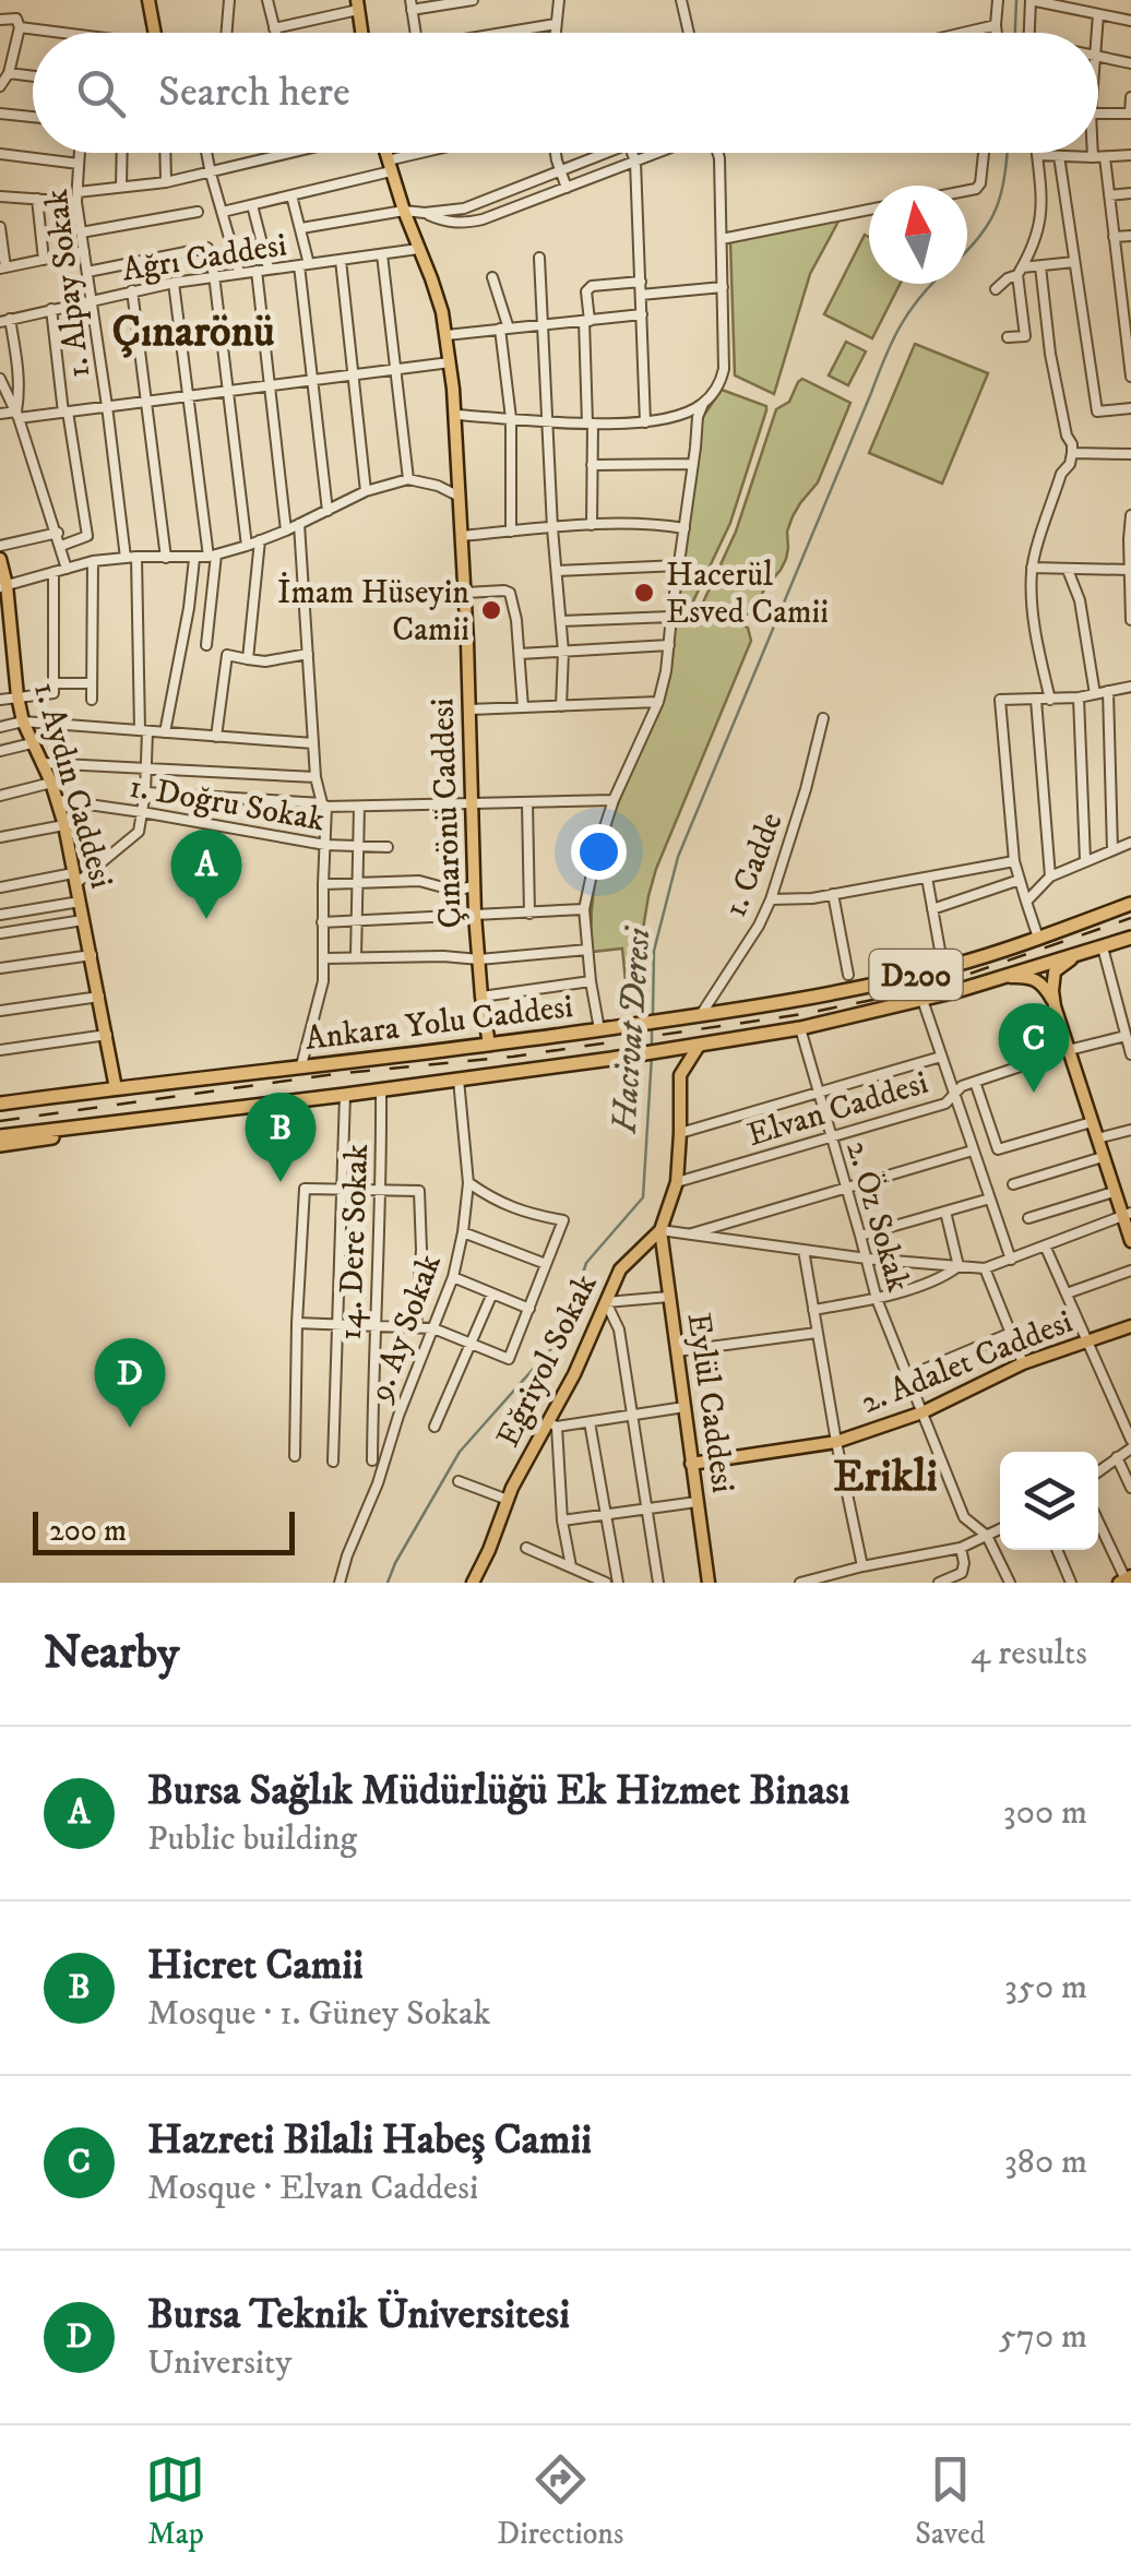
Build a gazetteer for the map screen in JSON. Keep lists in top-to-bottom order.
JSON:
{
  "streets": {
    "highway": ["D200", "Ankara Yolu Caddesi"],
    "main road": [
      "1. Aydın Caddesi",
      "Çınarönü Caddesi",
      "Eğriyol Sokak",
      "2. Adalet Caddesi",
      "Eylül Caddesi"
    ],
    "street": [
      "Ağrı Caddesi",
      "1. Alpay Sokak",
      "1. Doğru Sokak",
      "1. Cadde",
      "Elvan Caddesi",
      "2. Öz Sokak",
      "14. Dere Sokak",
      "9. Ay Sokak"
    ]
  },
  "crossings": [
    ["Ağrı Caddesi", "1. Alpay Sokak"],
    ["Ağrı Caddesi", "Çınarönü Caddesi"],
    ["1. Alpay Sokak", "1. Doğru Sokak"],
    ["1. Aydın Caddesi", "1. Doğru Sokak"],
    ["1. Aydın Caddesi", "Ankara Yolu Caddesi"],
    ["Çınarönü Caddesi", "Ankara Yolu Caddesi"],
    ["1. Cadde", "Ankara Yolu Caddesi"],
    ["Ankara Yolu Caddesi", "2. Öz Sokak"],
    ["Ankara Yolu Caddesi", "14. Dere Sokak"],
    ["Ankara Yolu Caddesi", "9. Ay Sokak"],
    ["Ankara Yolu Caddesi", "Eğriyol Sokak"],
    ["Elvan Caddesi", "2. Öz Sokak"],
    ["Elvan Caddesi", "Eğriyol Sokak"],
    ["2. Öz Sokak", "2. Adalet Caddesi"],
    ["14. Dere Sokak", "9. Ay Sokak"],
    ["Eğriyol Sokak", "Eylül Caddesi"],
    ["2. Adalet Caddesi", "Eylül Caddesi"]
  ],
  "districts": ["Çınarönü", "Erikli"],
  "water": ["Hacivat Deresi"],
  "places": ["Hacerül Esved Camii", "İmam Hüseyin Camii"],
  "scale_bar": "200 m",
  "north": "top",
  "page": {
    "search": "Search here",
    "pins": [
      "A",
      "C",
      "B",
      "D"
    ],
    "scale": "200 m",
    "heading": ["Nearby", "4 results"],
    "list": [
      {
        "mark": "A",
        "name": "Bursa Sağlık Müdürlüğü Ek Hizmet Binası",
        "note": "Public building",
        "value": "300 m"
      },
      {
        "mark": "B",
        "name": "Hicret Camii",
        "note": "Mosque · 1. Güney Sokak",
        "value": "350 m"
      },
      {
        "mark": "C",
        "name": "Hazreti Bilali Habeş Camii",
        "note": "Mosque · Elvan Caddesi",
        "value": "380 m"
      },
      {
        "mark": "D",
        "name": "Bursa Teknik Üniversitesi",
        "note": "University",
        "value": "570 m"
      }
    ],
    "nav": ["Map", "Directions", "Saved"]
  }
}
